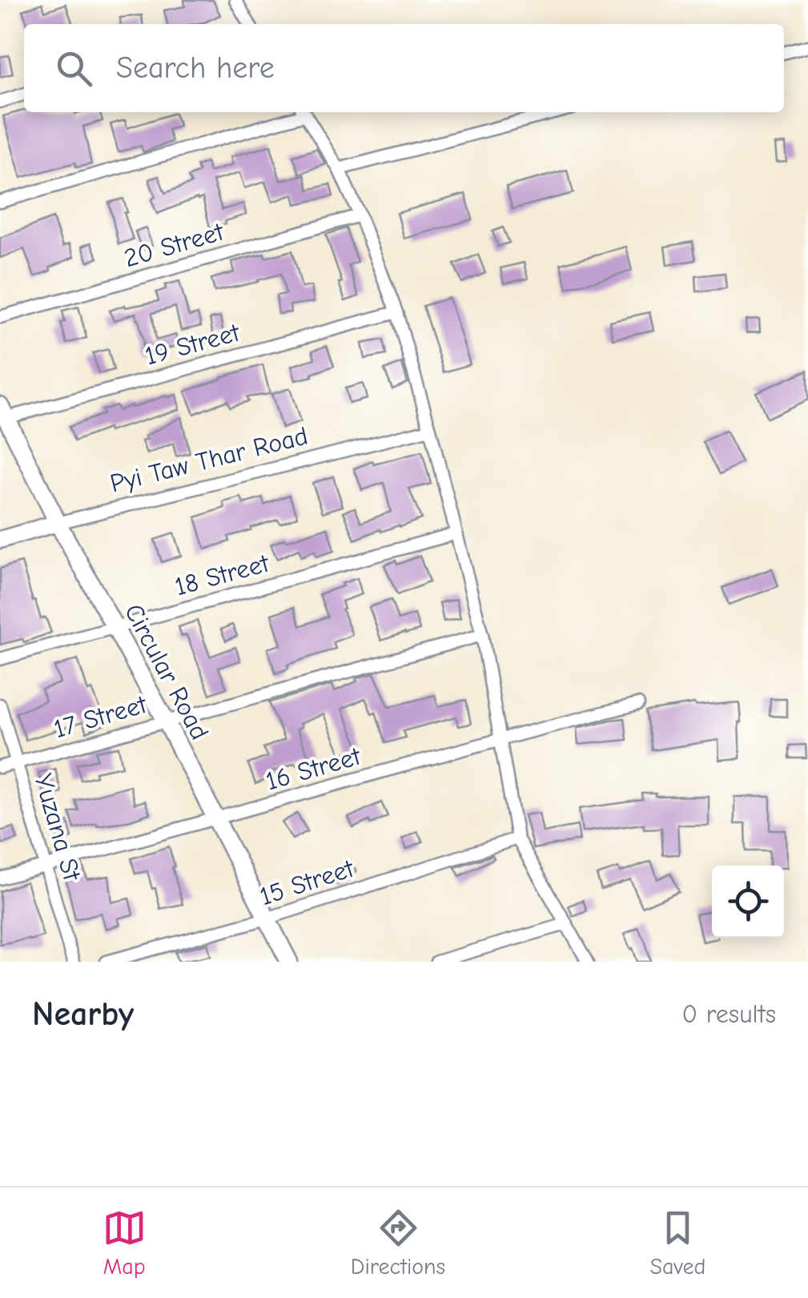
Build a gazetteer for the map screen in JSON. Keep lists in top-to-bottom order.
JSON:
{
  "streets": {
    "main road": ["Pyi Taw Thar Road", "Circular Road"],
    "street": [
      "20 Street",
      "19 Street",
      "18 Street",
      "17 Street",
      "16 Street",
      "Yuzana St",
      "15 Street"
    ]
  },
  "crossings": [
    ["19 Street", "Circular Road"],
    ["Pyi Taw Thar Road", "Circular Road"],
    ["18 Street", "Circular Road"],
    ["Circular Road", "17 Street"],
    ["Circular Road", "16 Street"],
    ["Circular Road", "15 Street"],
    ["17 Street", "Yuzana St"],
    ["16 Street", "Yuzana St"]
  ],
  "page": {
    "search": "Search here",
    "heading": ["Nearby", "0 results"],
    "nav": ["Map", "Directions", "Saved"]
  }
}
